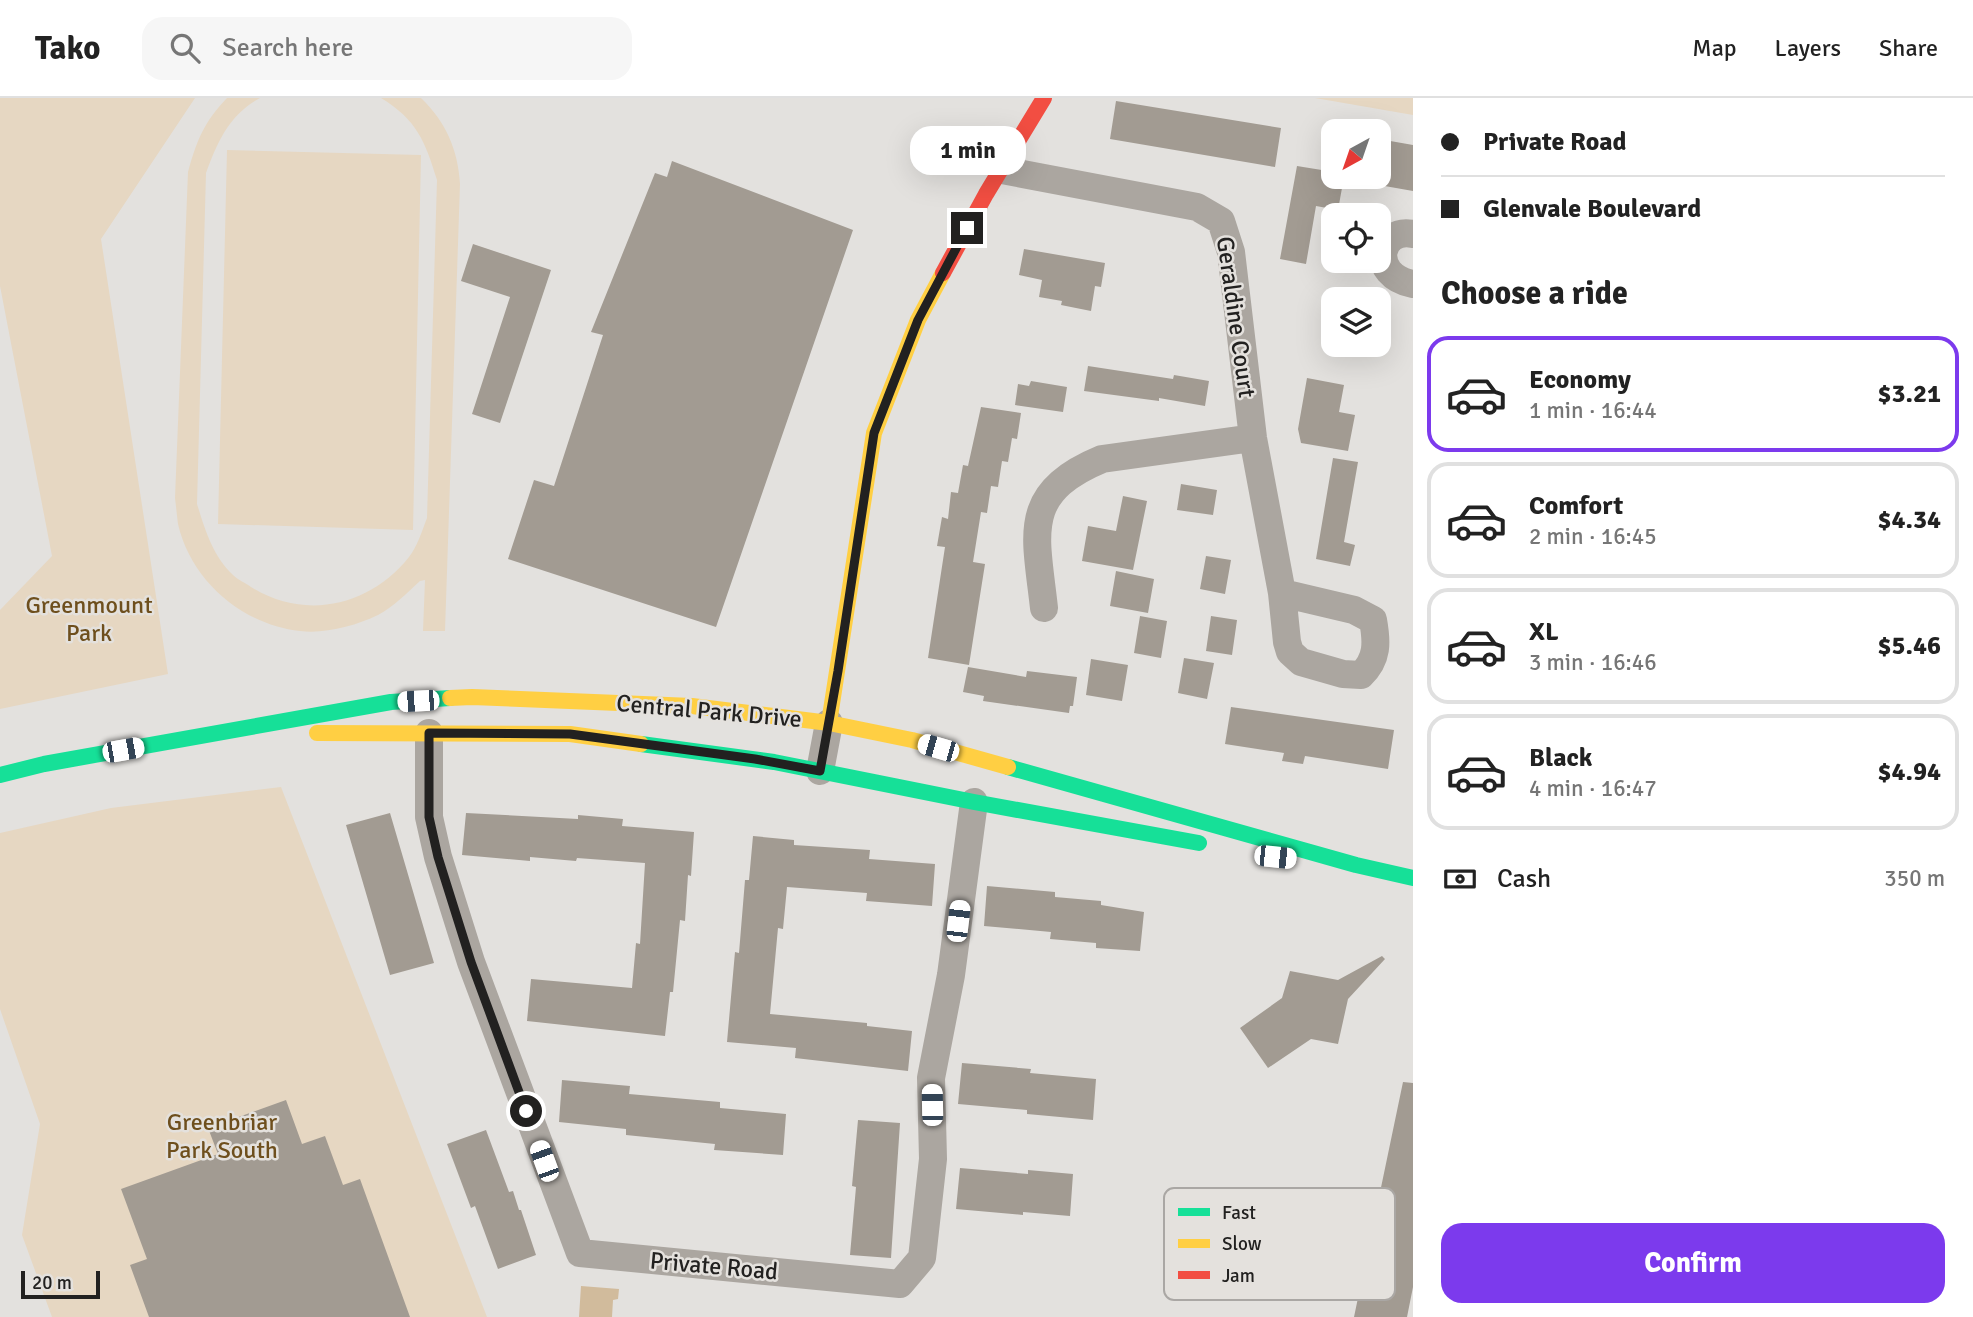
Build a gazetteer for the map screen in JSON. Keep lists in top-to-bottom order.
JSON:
{
  "streets": {
    "street": ["Geraldine Court", "Central Park Drive", "Private Road"]
  },
  "crossings": [
    ["Central Park Drive", "Private Road"]
  ],
  "parks": ["Greenmount Park", "Greenbriar Park South"],
  "legend": ["Fast", "Slow", "Jam"],
  "scale_bar": "20 m",
  "north": "bottom left",
  "page": {
    "header": "Tako",
    "search": "Search here",
    "nav": ["Map", "Layers", "Share"],
    "banner": ["Private Road", "Glenvale Boulevard"],
    "bubble": "1 min",
    "heading": "Choose a ride",
    "list": [
      {
        "name": "Economy",
        "note": "1 min · 16:44",
        "value": "$3.21"
      },
      {
        "name": "Comfort",
        "note": "2 min · 16:45",
        "value": "$4.34"
      },
      {
        "name": "XL",
        "note": "3 min · 16:46",
        "value": "$5.46"
      },
      {
        "name": "Black",
        "note": "4 min · 16:47",
        "value": "$4.94"
      }
    ],
    "pay": ["Cash", "350 m"],
    "buttons": "Confirm",
    "scale": "20 m"
  }
}
